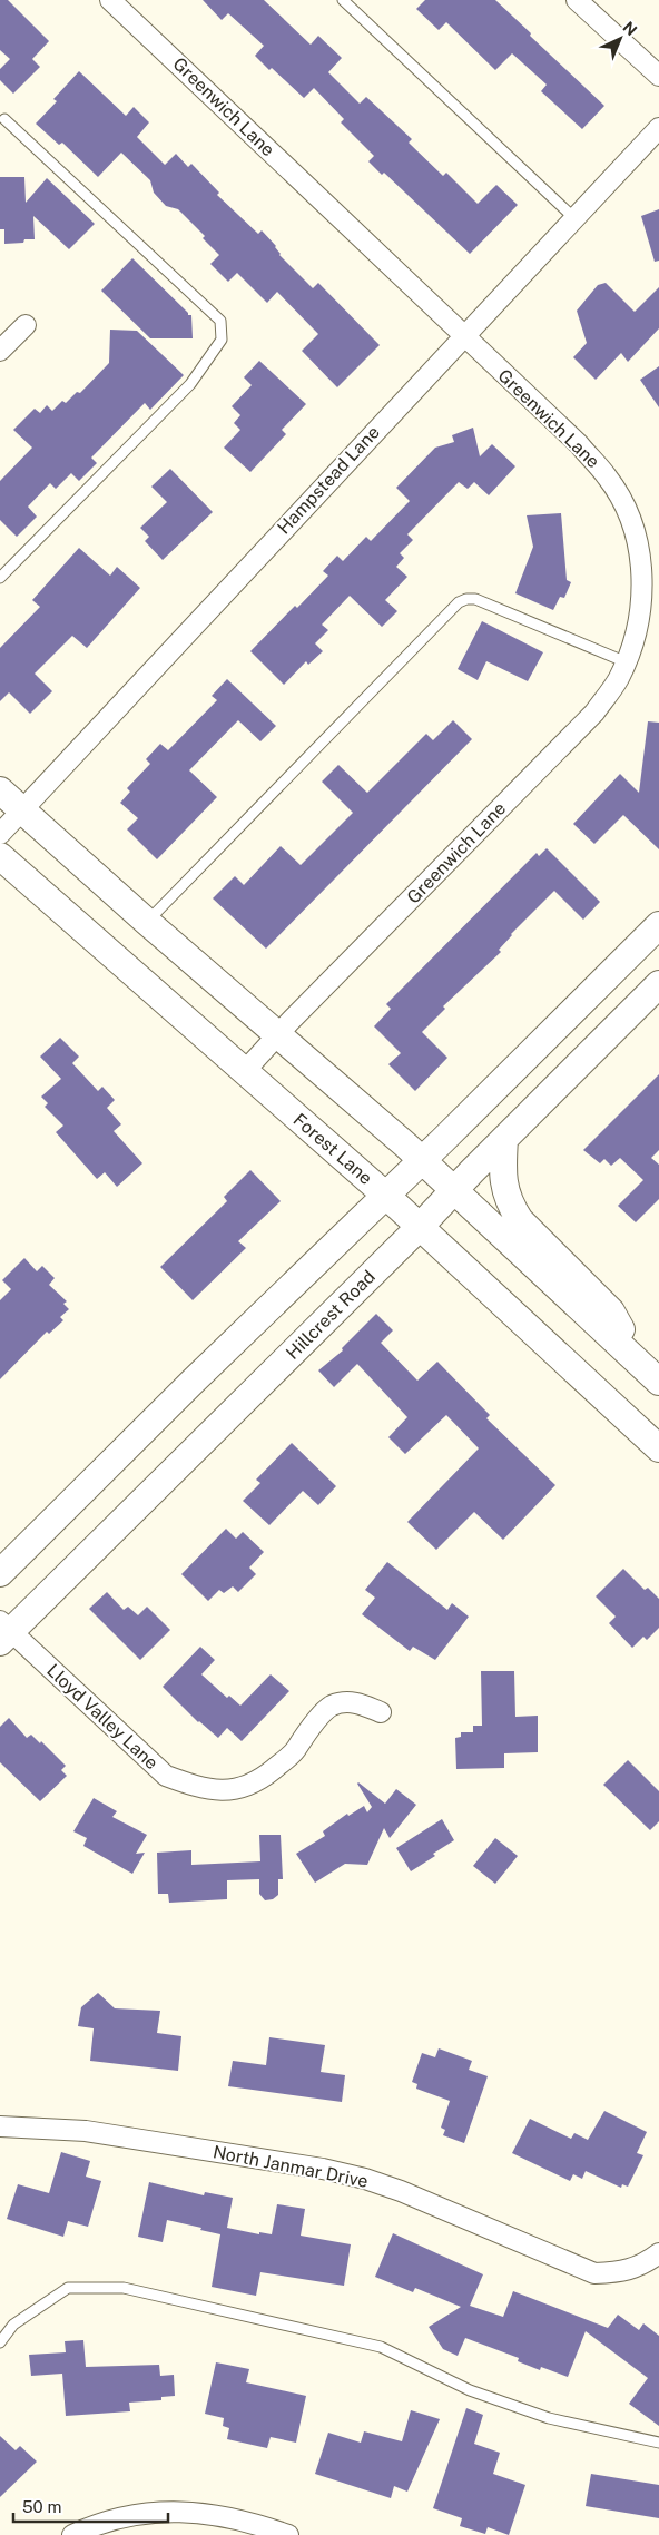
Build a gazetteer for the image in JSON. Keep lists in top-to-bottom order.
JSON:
{
  "streets": {
    "main road": ["Forest Lane", "Hillcrest Road"],
    "street": [
      "Greenwich Lane",
      "Hampstead Lane",
      "Lloyd Valley Lane",
      "North Janmar Drive"
    ]
  },
  "crossings": [
    ["Greenwich Lane", "Hampstead Lane"],
    ["Greenwich Lane", "Forest Lane"],
    ["Forest Lane", "Hillcrest Road"],
    ["Hillcrest Road", "Lloyd Valley Lane"]
  ],
  "scale_bar": "50 m",
  "north": "top right"
}
